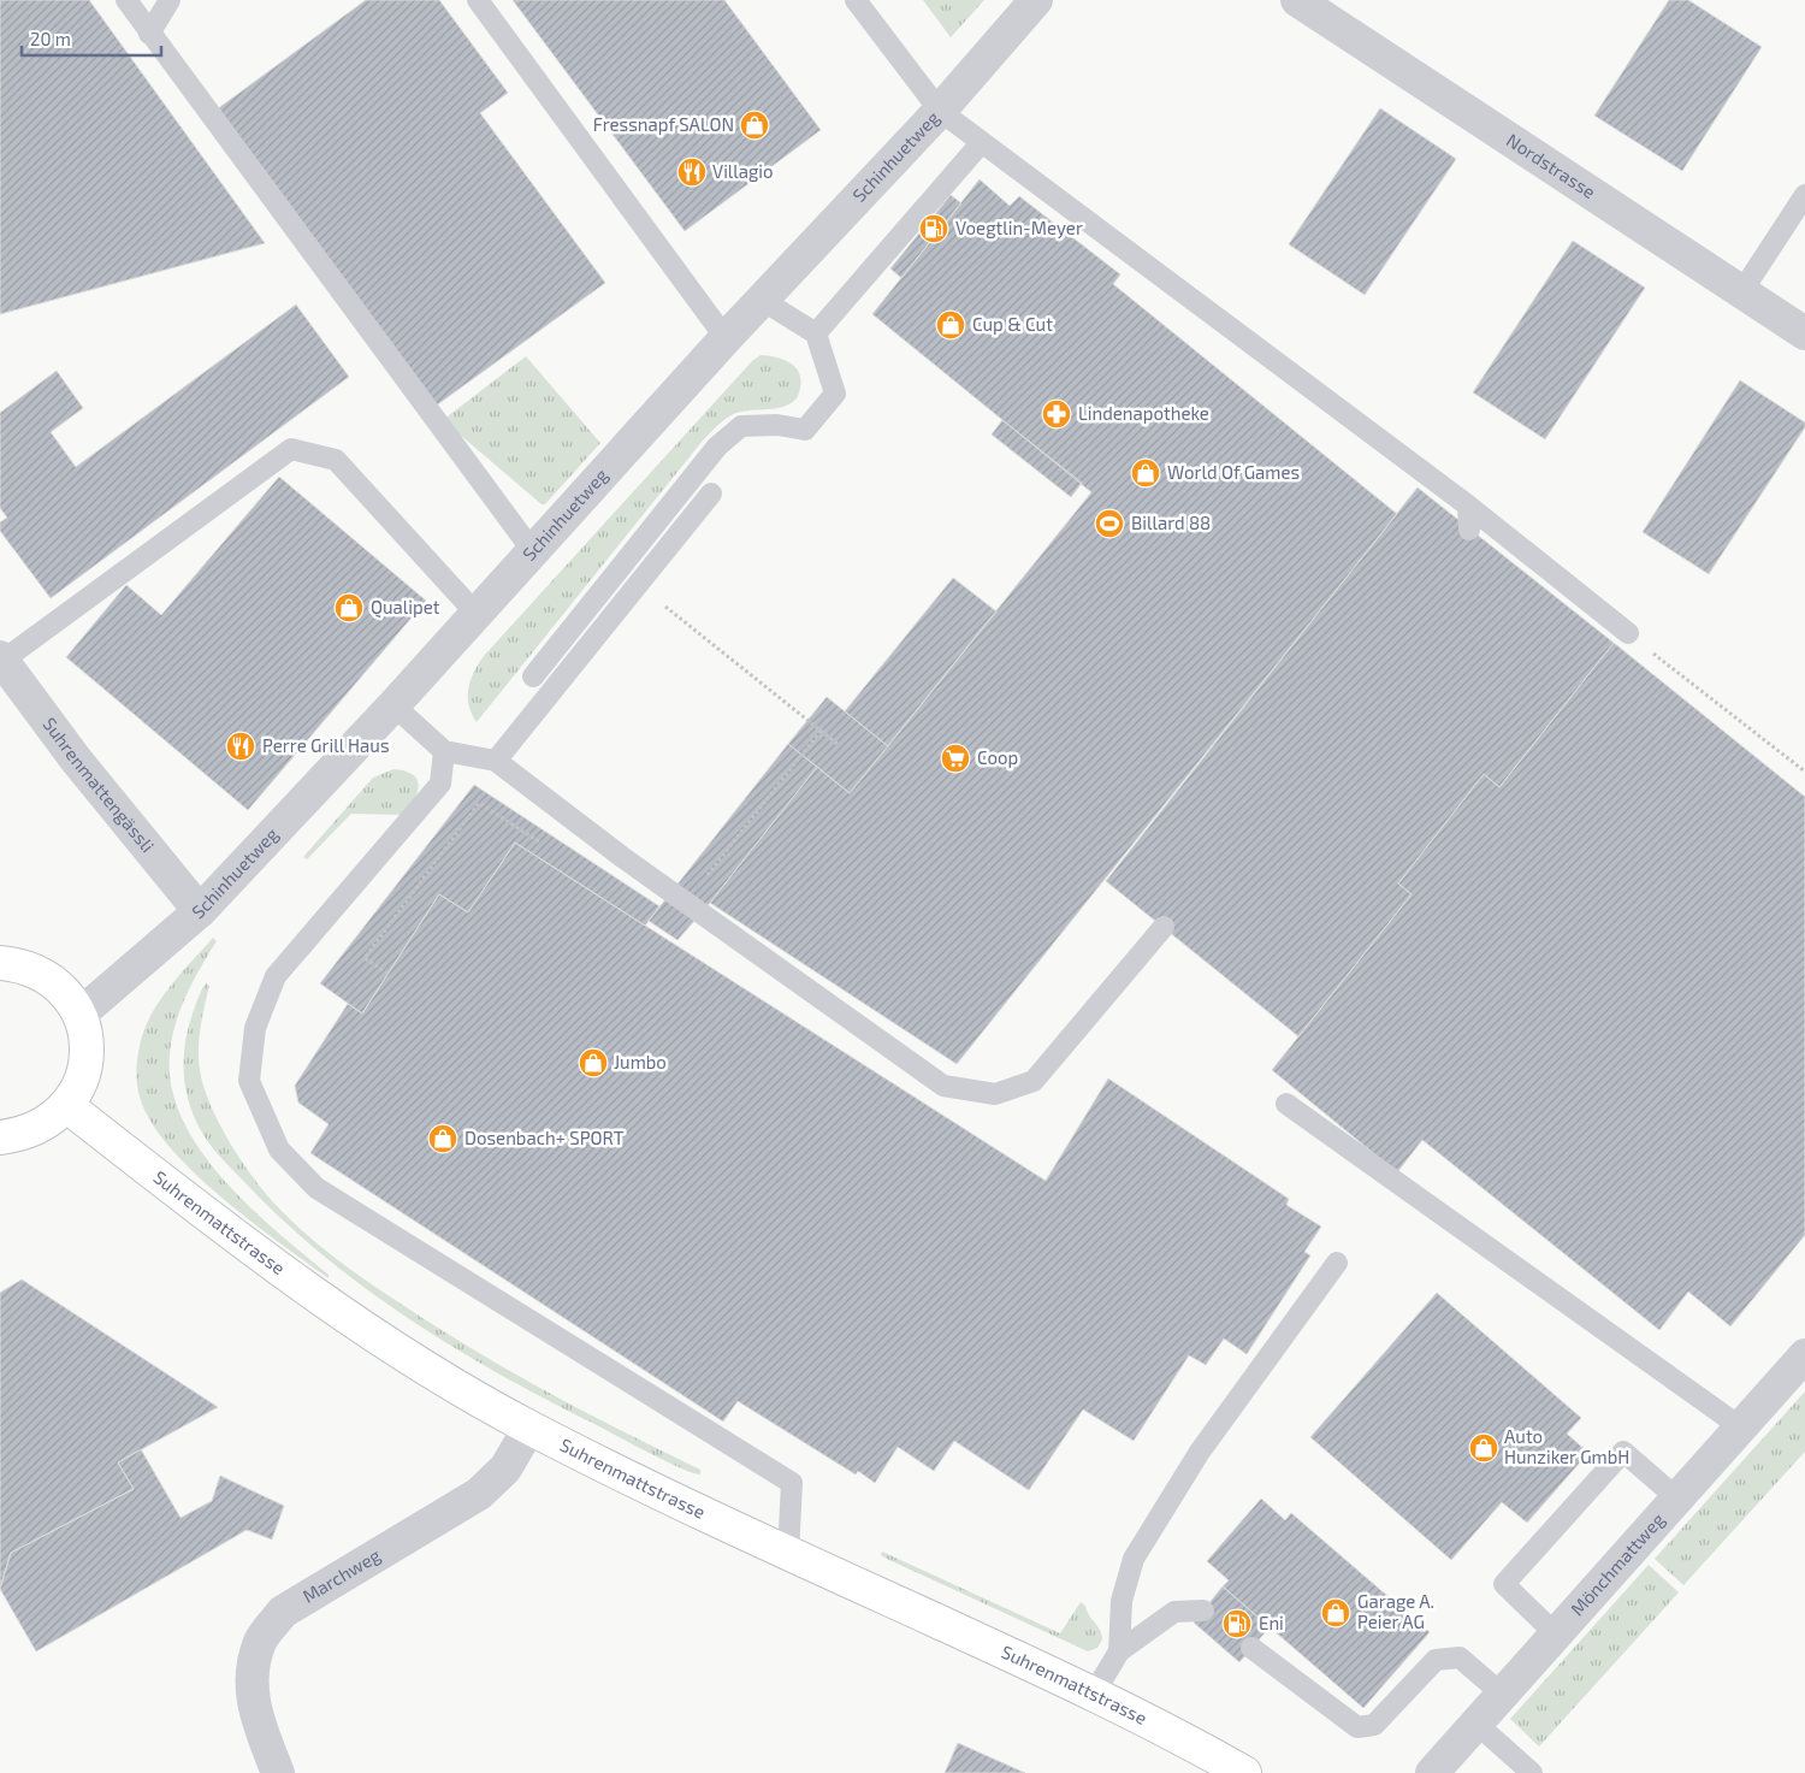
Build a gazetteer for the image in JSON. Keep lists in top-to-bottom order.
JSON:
{
  "streets": {
    "street": [
      "Schinhuetweg",
      "Nordstrasse",
      "Suhrenmattengässli",
      "Suhrenmattstrasse",
      "Mönchmattweg",
      "Marchweg"
    ]
  },
  "crossings": [
    ["Schinhuetweg", "Suhrenmattengässli"],
    ["Suhrenmattstrasse", "Marchweg"]
  ],
  "places": {
    "shop": [
      "Fressnapf SALON",
      "Cup & Cut",
      "World Of Games",
      "Qualipet",
      "Jumbo",
      "Dosenbach+ SPORT",
      "Auto Hunziker GmbH",
      "Garage A. Peier AG"
    ],
    "restaurant": ["Villagio", "Perre Grill Haus"],
    "fuel station": ["Voegtlin-Meyer", "Eni"],
    "pharmacy": ["Lindenapotheke"],
    "sports": ["Billard 88"],
    "supermarket": ["Coop"]
  },
  "scale_bar": "20 m"
}
